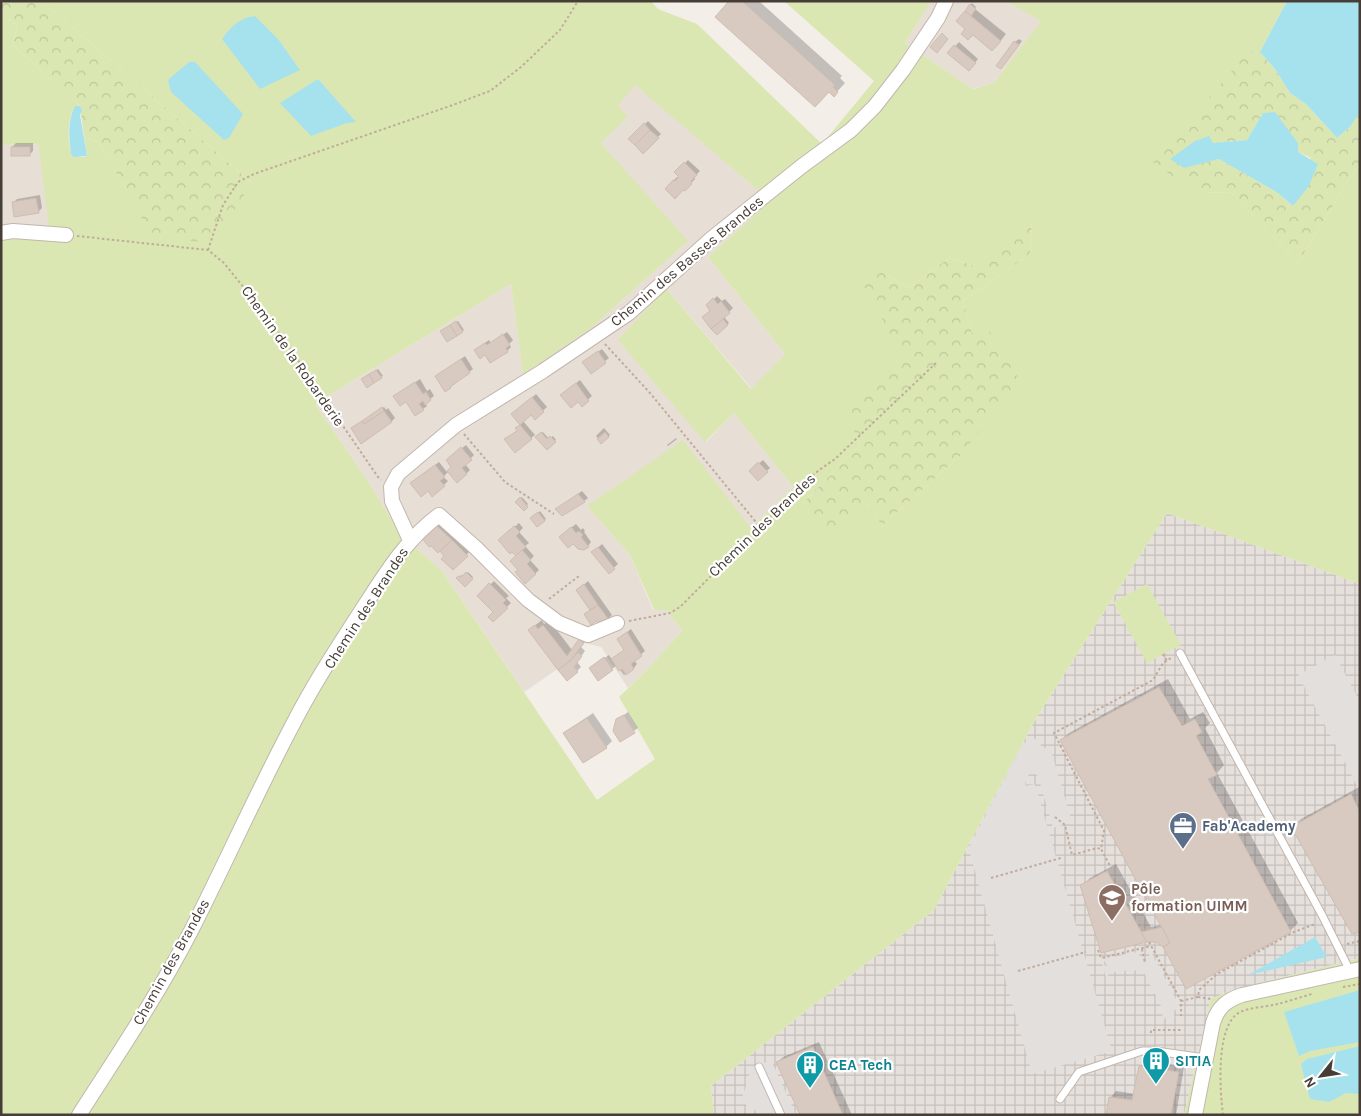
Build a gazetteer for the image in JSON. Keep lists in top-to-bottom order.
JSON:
{
  "streets": {
    "street": ["Chemin des Basses Brandes", "Chemin des Brandes"],
    "path": ["Chemin de la Robarderie"]
  },
  "crossings": [
    ["Chemin des Basses Brandes", "Chemin de la Robarderie"]
  ],
  "places": {
    "office": ["Fab'Academy"],
    "school or university": ["Pôle formation UIMM"],
    "building": ["SITIA", "CEA Tech"]
  },
  "north": "bottom left"
}
